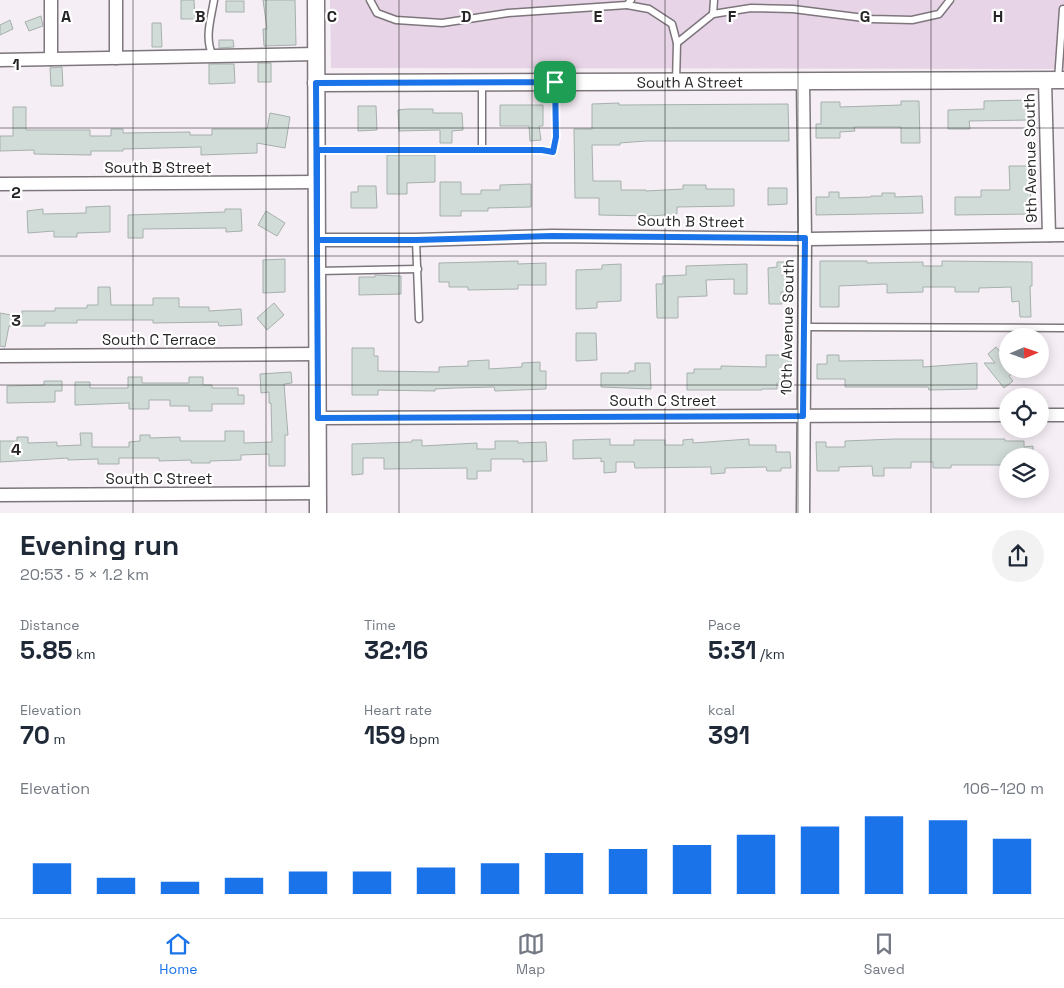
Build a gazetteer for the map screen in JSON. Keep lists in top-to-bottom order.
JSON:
{
  "streets": {
    "street": [
      "South A Street",
      "9th Avenue South",
      "South B Street",
      "10th Avenue South",
      "South C Terrace",
      "South C Street"
    ]
  },
  "crossings": [
    ["South A Street", "9th Avenue South"],
    ["South A Street", "10th Avenue South"],
    ["9th Avenue South", "South B Street"],
    ["South B Street", "10th Avenue South"],
    ["10th Avenue South", "South C Street"]
  ],
  "north": "right",
  "page": {
    "heading": ["Evening run", "20:53 · 5 × 1.2 km"],
    "stats": [
      ["Distance", "5.85 km"],
      ["Time", "32:16"],
      ["Pace", "5:31 /km"],
      ["Elevation", "70 m"],
      ["Heart rate", "159 bpm"],
      ["kcal", "391"]
    ],
    "chart": ["Elevation", "106–120 m"],
    "tabs": ["Home", "Map", "Saved"]
  },
  "grid": {
    "columns": [
      "A",
      "B",
      "C",
      "D",
      "E",
      "F",
      "G",
      "H"
    ],
    "rows": [
      "1",
      "2",
      "3",
      "4"
    ]
  }
}
